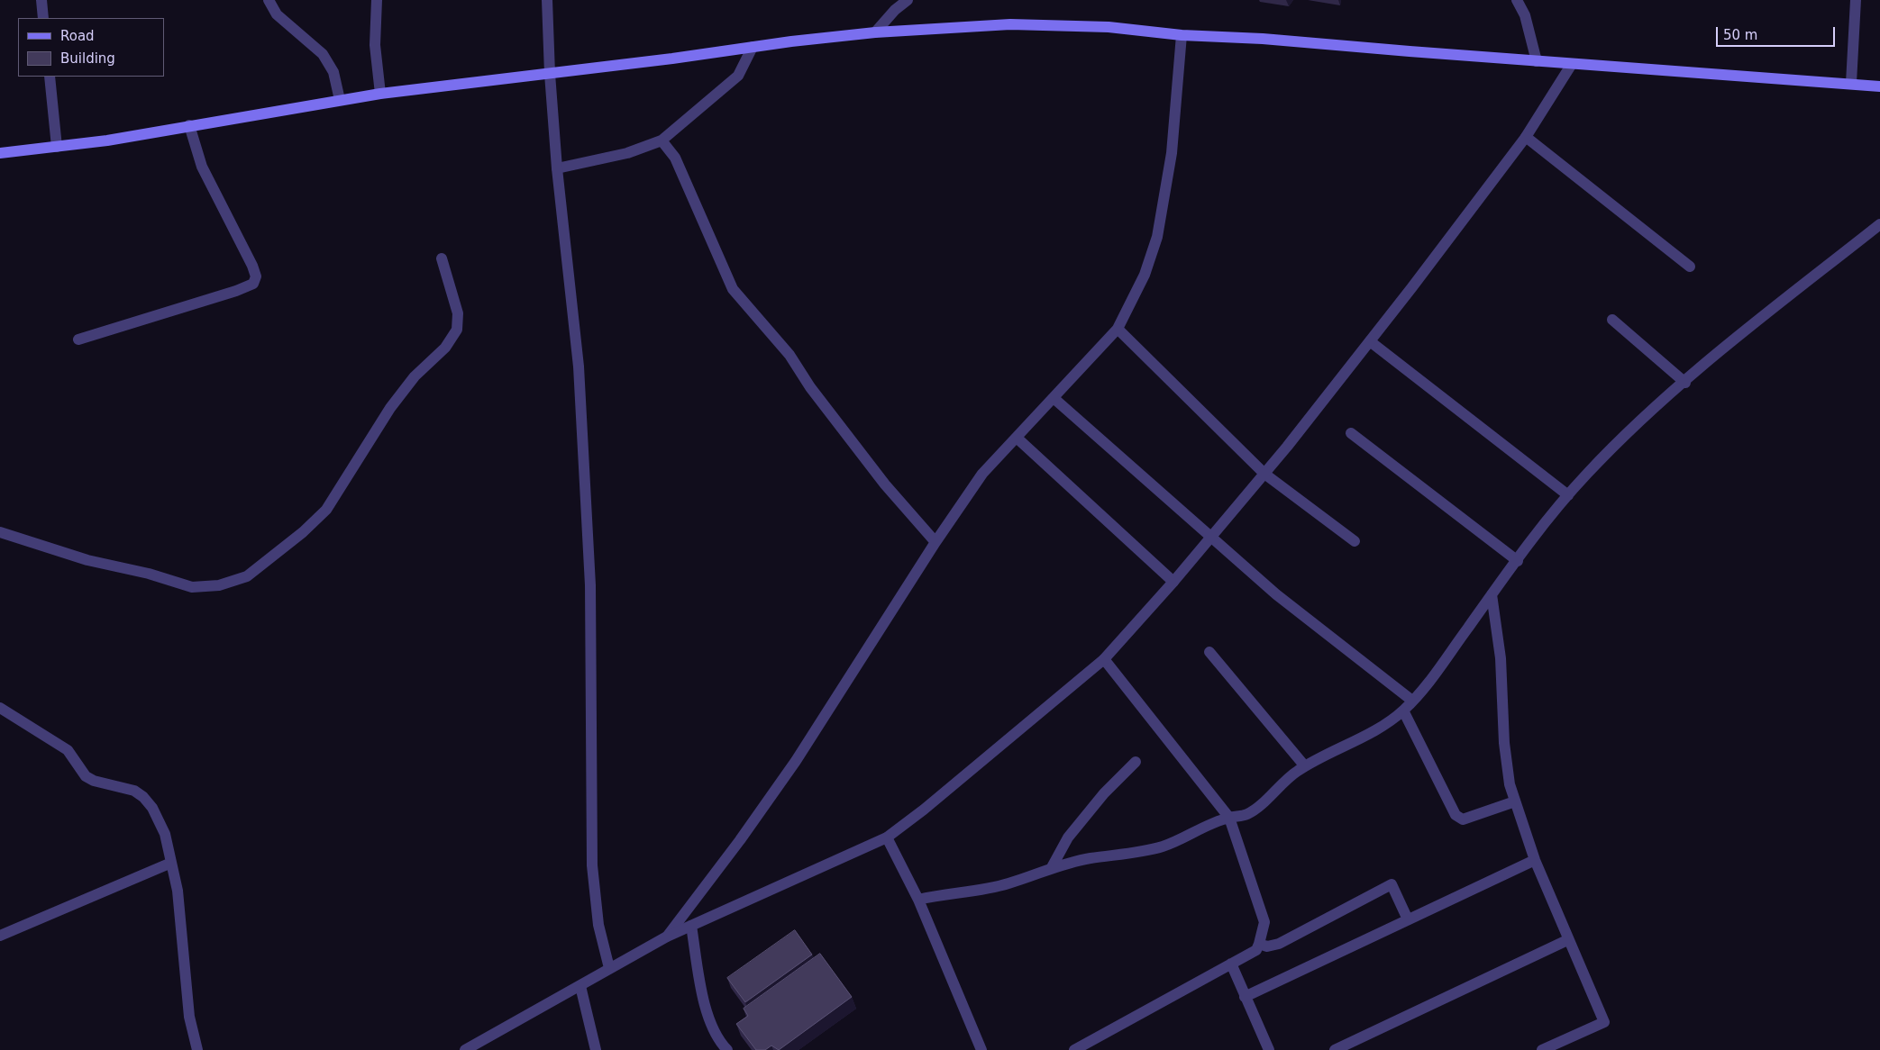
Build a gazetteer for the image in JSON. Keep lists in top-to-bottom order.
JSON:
{
  "legend": ["Road", "Building"],
  "scale_bar": "50 m"
}
